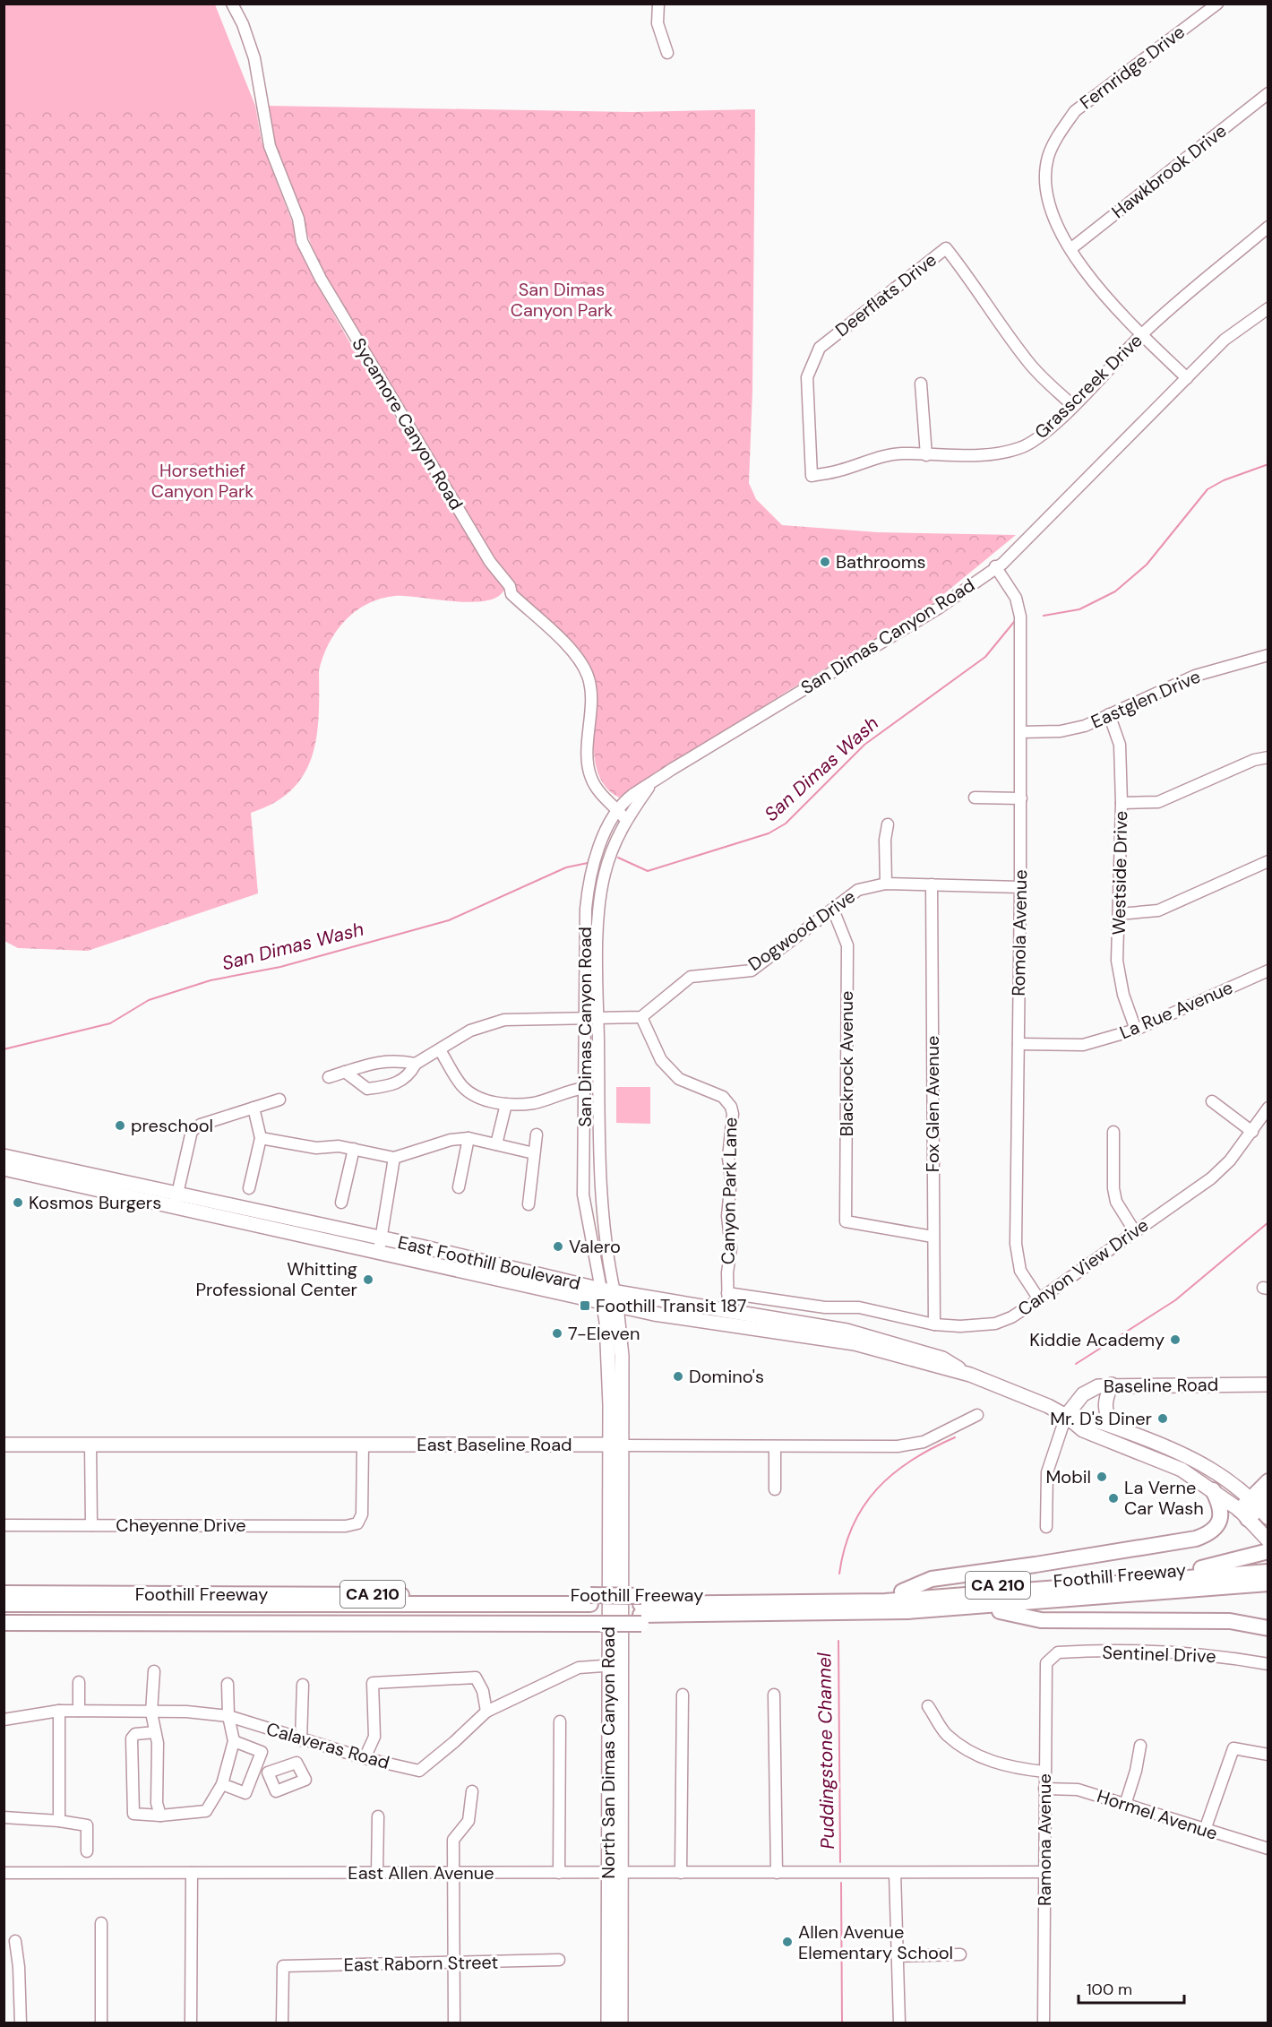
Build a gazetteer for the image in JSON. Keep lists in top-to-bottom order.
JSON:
{
  "streets": {
    "highway": ["Foothill Freeway", "CA 210"],
    "main road": [
      "East Foothill Boulevard",
      "Baseline Road",
      "East Baseline Road",
      "North San Dimas Canyon Road"
    ],
    "street": [
      "Fernridge Drive",
      "Hawkbrook Drive",
      "Deerflats Drive",
      "Grasscreek Drive",
      "Sycamore Canyon Road",
      "San Dimas Canyon Road",
      "Eastglen Drive",
      "Westside Drive",
      "Dogwood Drive",
      "Romola Avenue",
      "La Rue Avenue",
      "Blackrock Avenue",
      "Fox Glen Avenue",
      "Canyon Park Lane",
      "Canyon View Drive",
      "Cheyenne Drive",
      "Sentinel Drive",
      "Calaveras Road",
      "Hormel Avenue",
      "Ramona Avenue",
      "East Allen Avenue",
      "East Raborn Street"
    ]
  },
  "crossings": [
    ["Fernridge Drive", "Hawkbrook Drive"],
    ["Fernridge Drive", "Grasscreek Drive"],
    ["Fernridge Drive", "San Dimas Canyon Road"],
    ["Deerflats Drive", "Grasscreek Drive"],
    ["Sycamore Canyon Road", "San Dimas Canyon Road"],
    ["San Dimas Canyon Road", "Romola Avenue"],
    ["San Dimas Canyon Road", "East Foothill Boulevard"],
    ["San Dimas Canyon Road", "North San Dimas Canyon Road"],
    ["Eastglen Drive", "Westside Drive"],
    ["Eastglen Drive", "Romola Avenue"],
    ["Westside Drive", "La Rue Avenue"],
    ["Dogwood Drive", "Romola Avenue"],
    ["Dogwood Drive", "Blackrock Avenue"],
    ["Dogwood Drive", "Fox Glen Avenue"],
    ["Dogwood Drive", "Canyon Park Lane"],
    ["Romola Avenue", "La Rue Avenue"],
    ["Romola Avenue", "Canyon View Drive"],
    ["Blackrock Avenue", "Fox Glen Avenue"],
    ["Fox Glen Avenue", "Canyon View Drive"],
    ["Canyon Park Lane", "East Foothill Boulevard"],
    ["Canyon Park Lane", "Canyon View Drive"],
    ["East Foothill Boulevard", "Baseline Road"],
    ["East Foothill Boulevard", "North San Dimas Canyon Road"],
    ["East Baseline Road", "Cheyenne Drive"],
    ["East Baseline Road", "North San Dimas Canyon Road"],
    ["Sentinel Drive", "Ramona Avenue"],
    ["Calaveras Road", "North San Dimas Canyon Road"],
    ["North San Dimas Canyon Road", "East Allen Avenue"],
    ["Hormel Avenue", "Ramona Avenue"],
    ["Ramona Avenue", "East Allen Avenue"]
  ],
  "water": ["San Dimas Wash", "Puddingstone Channel"],
  "parks": ["San Dimas Canyon Park", "Horsethief Canyon Park"],
  "places": {
    "other": [
      "Bathrooms",
      "preschool",
      "Kosmos Burgers",
      "Valero",
      "Whitting Professional Center",
      "7-Eleven",
      "Kiddie Academy",
      "Domino's",
      "Mr. D's Diner",
      "Mobil",
      "La Verne Car Wash",
      "Allen Avenue Elementary School"
    ],
    "transit": ["Foothill Transit 187"]
  },
  "scale_bar": "100 m"
}
